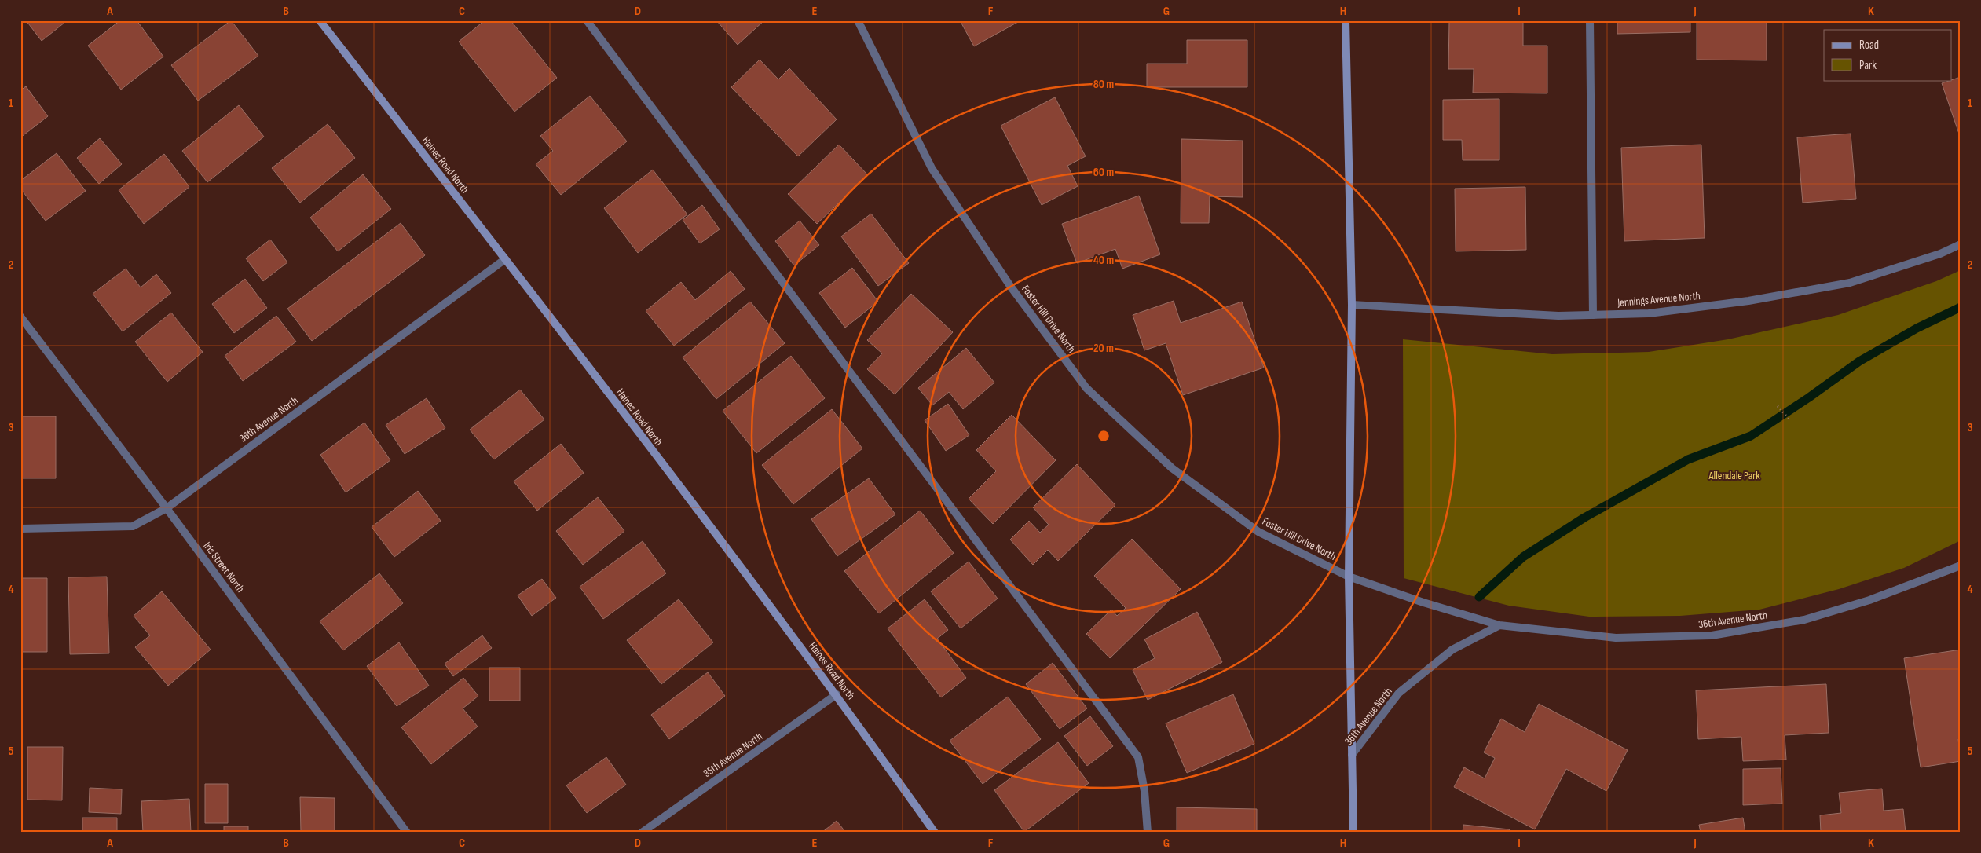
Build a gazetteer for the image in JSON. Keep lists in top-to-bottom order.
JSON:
{
  "streets": {
    "street": [
      "Haines Road North",
      "Jennings Avenue North",
      "Foster Hill Drive North",
      "36th Avenue North",
      "Iris Street North",
      "35th Avenue North"
    ]
  },
  "crossings": [
    ["Haines Road North", "36th Avenue North"],
    ["Haines Road North", "35th Avenue North"],
    ["Foster Hill Drive North", "36th Avenue North"],
    ["36th Avenue North", "Iris Street North"]
  ],
  "parks": ["Allendale Park"],
  "legend": ["Road", "Park"],
  "grid": {
    "columns": [
      "A",
      "B",
      "C",
      "D",
      "E",
      "F",
      "G",
      "H",
      "I",
      "J",
      "K"
    ],
    "rows": [
      "1",
      "2",
      "3",
      "4",
      "5"
    ]
  },
  "rings": [
    "80 m",
    "60 m",
    "40 m",
    "20 m"
  ]
}
